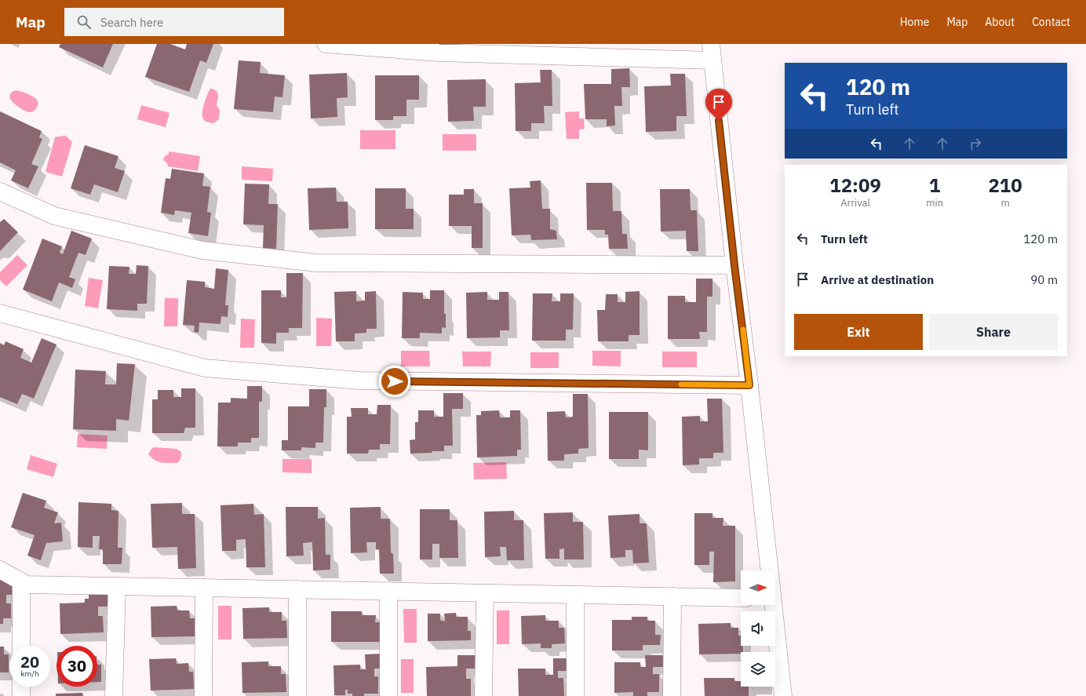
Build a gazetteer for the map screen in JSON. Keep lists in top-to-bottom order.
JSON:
{
  "north": "right",
  "page": {
    "header": "Map",
    "search": "Search here",
    "nav": [
      "Home",
      "Map",
      "About",
      "Contact"
    ],
    "turn": ["120 m", "Turn left"],
    "eta": [
      "12:09",
      "Arrival",
      "1",
      "min",
      "210",
      "m"
    ],
    "list": [
      {
        "name": "Turn left",
        "value": "120 m"
      },
      {
        "name": "Arrive at destination",
        "value": "90 m"
      }
    ],
    "buttons": ["Exit", "Share"],
    "speed": "20 km/h",
    "limit": "30"
  }
}
